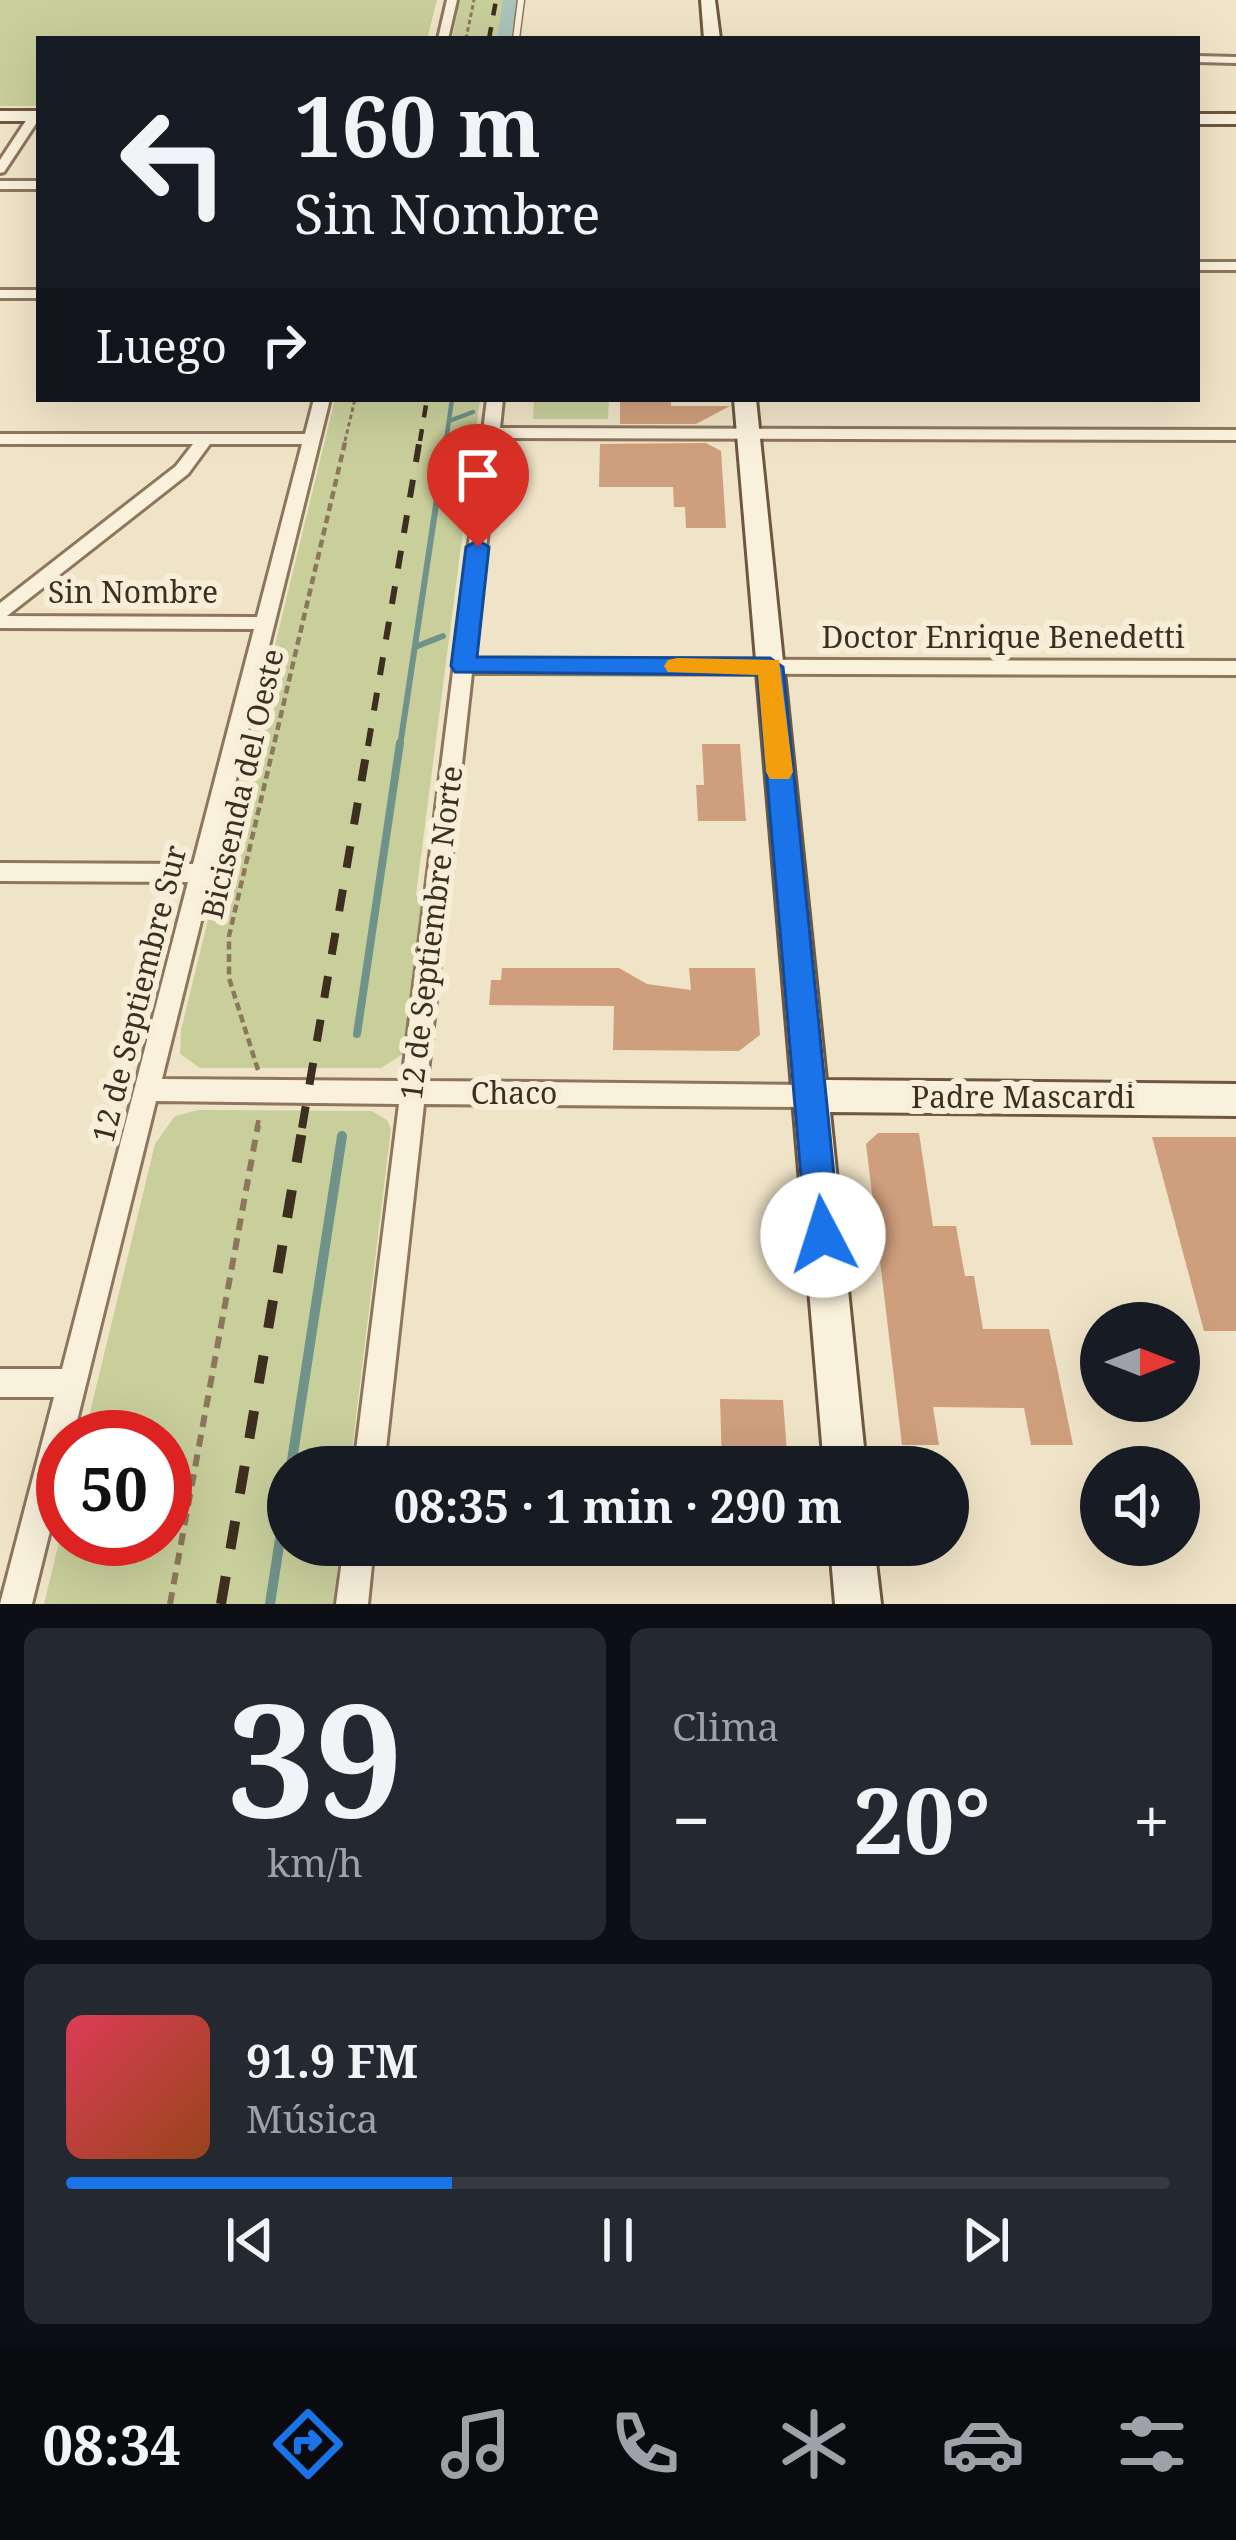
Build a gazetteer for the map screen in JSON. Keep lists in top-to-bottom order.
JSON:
{
  "streets": {
    "main road": ["Padre Mascardi"],
    "street": [
      "Sin Nombre",
      "Doctor Enrique Benedetti",
      "12 de Septiembre Norte",
      "12 de Septiembre Sur",
      "Chaco"
    ],
    "path": ["Bicisenda del Oeste"]
  },
  "crossings": [
    ["Sin Nombre", "12 de Septiembre Sur"],
    ["Bicisenda del Oeste", "Chaco"],
    ["12 de Septiembre Norte", "Chaco"],
    ["12 de Septiembre Sur", "Chaco"],
    ["Chaco", "Padre Mascardi"]
  ],
  "north": "right",
  "page": {
    "turn": ["160 m", "Sin Nombre"],
    "then": "Luego",
    "limit": "50",
    "trip": "08:35 · 1 min · 290 m",
    "tile": [
      ["39", "km/h"],
      "Clima"
    ],
    "heat": ["−", "20°", "+"],
    "song": ["91.9 FM", "Música"],
    "tabs": "08:34"
  }
}
